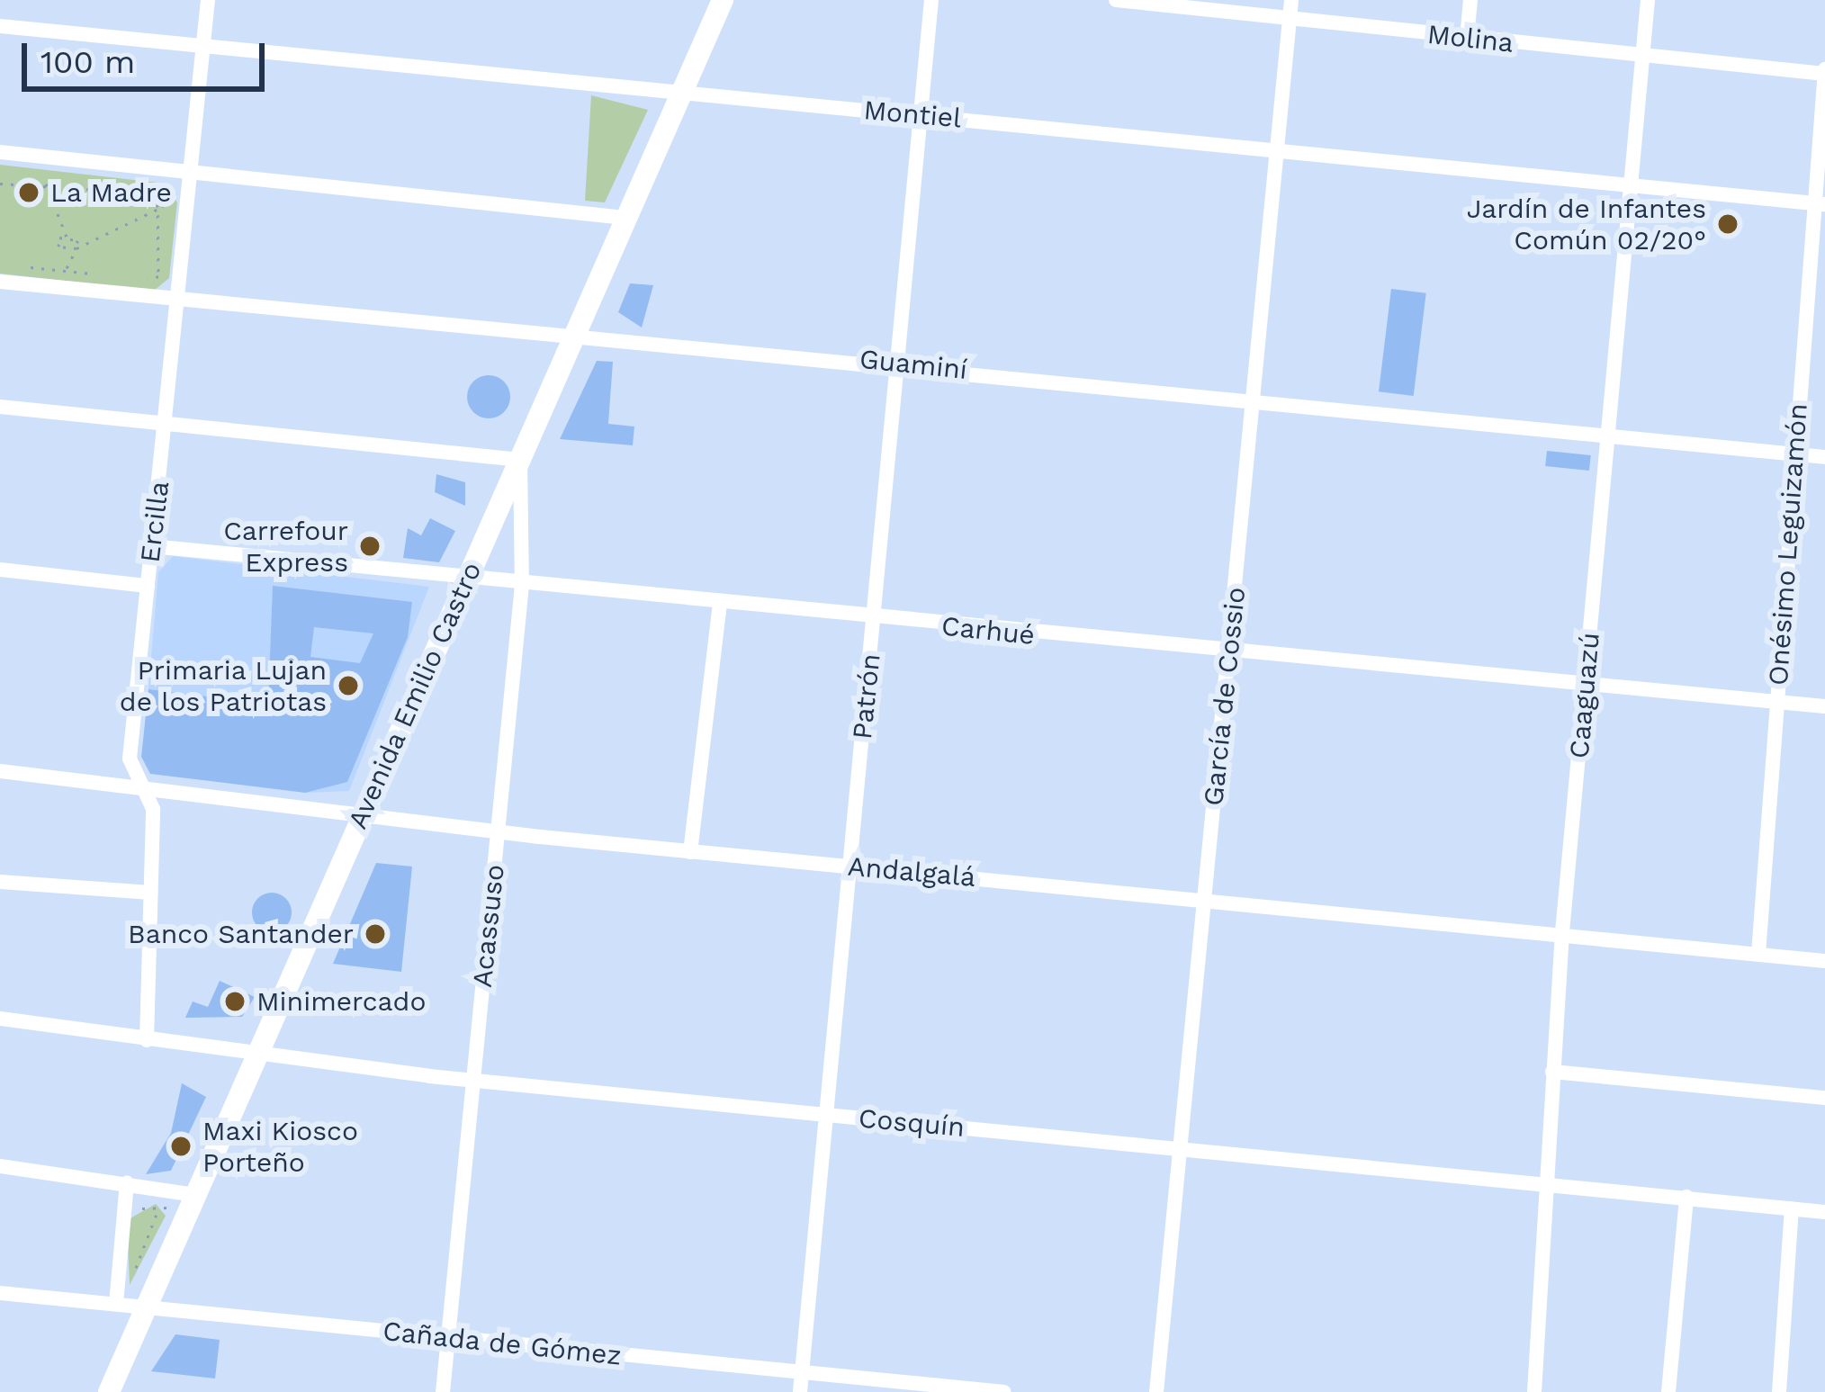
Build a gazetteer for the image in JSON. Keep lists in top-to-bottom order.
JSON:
{
  "streets": {
    "main road": ["Avenida Emilio Castro"],
    "street": [
      "Molina",
      "Montiel",
      "Guaminí",
      "Ercilla",
      "Onésimo Leguizamón",
      "Carhué",
      "Caaguazú",
      "Patrón",
      "García de Cossio",
      "Andalgalá",
      "Acassuso",
      "Cosquín",
      "Cañada de Gómez"
    ]
  },
  "crossings": [
    ["Molina", "Onésimo Leguizamón"],
    ["Molina", "Caaguazú"],
    ["Molina", "García de Cossio"],
    ["Montiel", "Ercilla"],
    ["Montiel", "Onésimo Leguizamón"],
    ["Montiel", "Avenida Emilio Castro"],
    ["Montiel", "Caaguazú"],
    ["Montiel", "Patrón"],
    ["Montiel", "García de Cossio"],
    ["Guaminí", "Ercilla"],
    ["Guaminí", "Onésimo Leguizamón"],
    ["Guaminí", "Avenida Emilio Castro"],
    ["Guaminí", "Caaguazú"],
    ["Guaminí", "Patrón"],
    ["Guaminí", "García de Cossio"],
    ["Ercilla", "Carhué"],
    ["Ercilla", "Andalgalá"],
    ["Ercilla", "Cosquín"],
    ["Onésimo Leguizamón", "Carhué"],
    ["Onésimo Leguizamón", "Andalgalá"],
    ["Carhué", "Avenida Emilio Castro"],
    ["Carhué", "Caaguazú"],
    ["Carhué", "Patrón"],
    ["Carhué", "García de Cossio"],
    ["Carhué", "Acassuso"],
    ["Avenida Emilio Castro", "Andalgalá"],
    ["Avenida Emilio Castro", "Acassuso"],
    ["Avenida Emilio Castro", "Cosquín"],
    ["Avenida Emilio Castro", "Cañada de Gómez"],
    ["Caaguazú", "Andalgalá"],
    ["Caaguazú", "Cosquín"],
    ["Patrón", "Andalgalá"],
    ["Patrón", "Cosquín"],
    ["Patrón", "Cañada de Gómez"],
    ["García de Cossio", "Andalgalá"],
    ["García de Cossio", "Cosquín"],
    ["Andalgalá", "Acassuso"],
    ["Acassuso", "Cosquín"],
    ["Acassuso", "Cañada de Gómez"]
  ],
  "places": [
    "La Madre",
    "Jardín de Infantes Común 02/20°",
    "Carrefour Express",
    "Primaria Lujan de los Patriotas",
    "Banco Santander",
    "Minimercado",
    "Maxi Kiosco Porteño"
  ],
  "scale_bar": "100 m"
}
